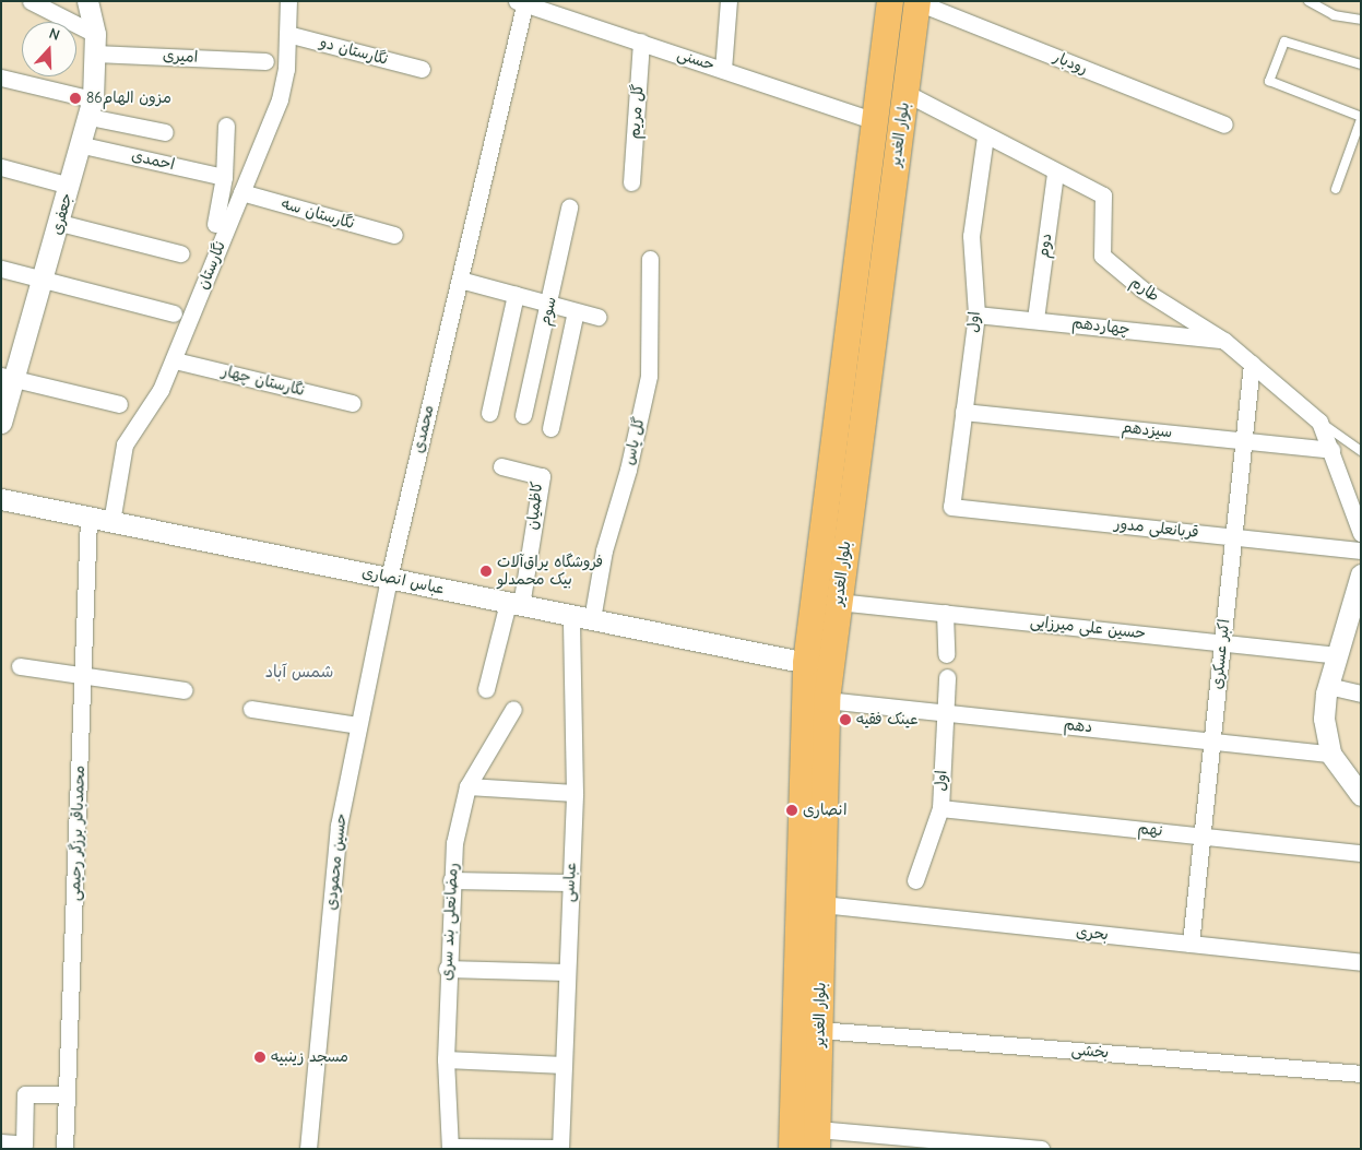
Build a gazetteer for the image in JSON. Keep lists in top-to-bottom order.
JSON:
{
  "streets": {
    "main road": ["بلوار الغدیر"],
    "street": [
      "نگارستان دو",
      "امیری",
      "حسنی",
      "رودبار",
      "گل مریم",
      "احمدی",
      "جعفری",
      "نگارستان سه",
      "دوم",
      "نگارستان",
      "طارم",
      "سوم",
      "اول",
      "چهاردهم",
      "نگارستان چهار",
      "محمدی",
      "سیزدهم",
      "گل یاس",
      "کاظمیان",
      "قربانعلی مدور",
      "عباس انصاری",
      "حسین علی میرزایی",
      "اکبر عسکری",
      "دهم",
      "نهم",
      "محمدباقر برزگر رحیمی",
      "حسین محمودی",
      "عباسی",
      "رمضانعلی بند سری",
      "بحری",
      "بخشی"
    ]
  },
  "crossings": [
    ["نگارستان دو", "نگارستان"],
    ["امیری", "جعفری"],
    ["حسنی", "گل مریم"],
    ["حسنی", "بلوار الغدیر"],
    ["حسنی", "محمدی"],
    ["رودبار", "بلوار الغدیر"],
    ["بلوار الغدیر", "طارم"],
    ["بلوار الغدیر", "عباس انصاری"],
    ["بلوار الغدیر", "حسین علی میرزایی"],
    ["بلوار الغدیر", "دهم"],
    ["بلوار الغدیر", "بحری"],
    ["بلوار الغدیر", "بخشی"],
    ["احمدی", "جعفری"],
    ["نگارستان سه", "نگارستان"],
    ["دوم", "طارم"],
    ["دوم", "چهاردهم"],
    ["نگارستان", "نگارستان چهار"],
    ["نگارستان", "عباس انصاری"],
    ["طارم", "اول"],
    ["طارم", "چهاردهم"],
    ["طارم", "سیزدهم"],
    ["طارم", "اکبر عسکری"],
    ["اول", "چهاردهم"],
    ["اول", "سیزدهم"],
    ["اول", "قربانعلی مدور"],
    ["اول", "دهم"],
    ["اول", "نهم"],
    ["محمدی", "عباس انصاری"],
    ["محمدی", "حسین محمودی"],
    ["سیزدهم", "اکبر عسکری"],
    ["گل یاس", "عباس انصاری"],
    ["کاظمیان", "عباس انصاری"],
    ["قربانعلی مدور", "اکبر عسکری"],
    ["عباس انصاری", "محمدباقر برزگر رحیمی"],
    ["عباس انصاری", "حسین محمودی"],
    ["عباس انصاری", "عباسی"],
    ["حسین علی میرزایی", "اکبر عسکری"],
    ["اکبر عسکری", "دهم"],
    ["اکبر عسکری", "نهم"],
    ["اکبر عسکری", "بحری"]
  ],
  "districts": ["شمس آباد"],
  "places": [
    "مزون الهام86",
    "فروشگاه یراق‌آلات بیک محمدلو",
    "عینک فقیه",
    "انصاری",
    "مسجد زینبیه"
  ],
  "north": "top"
}
